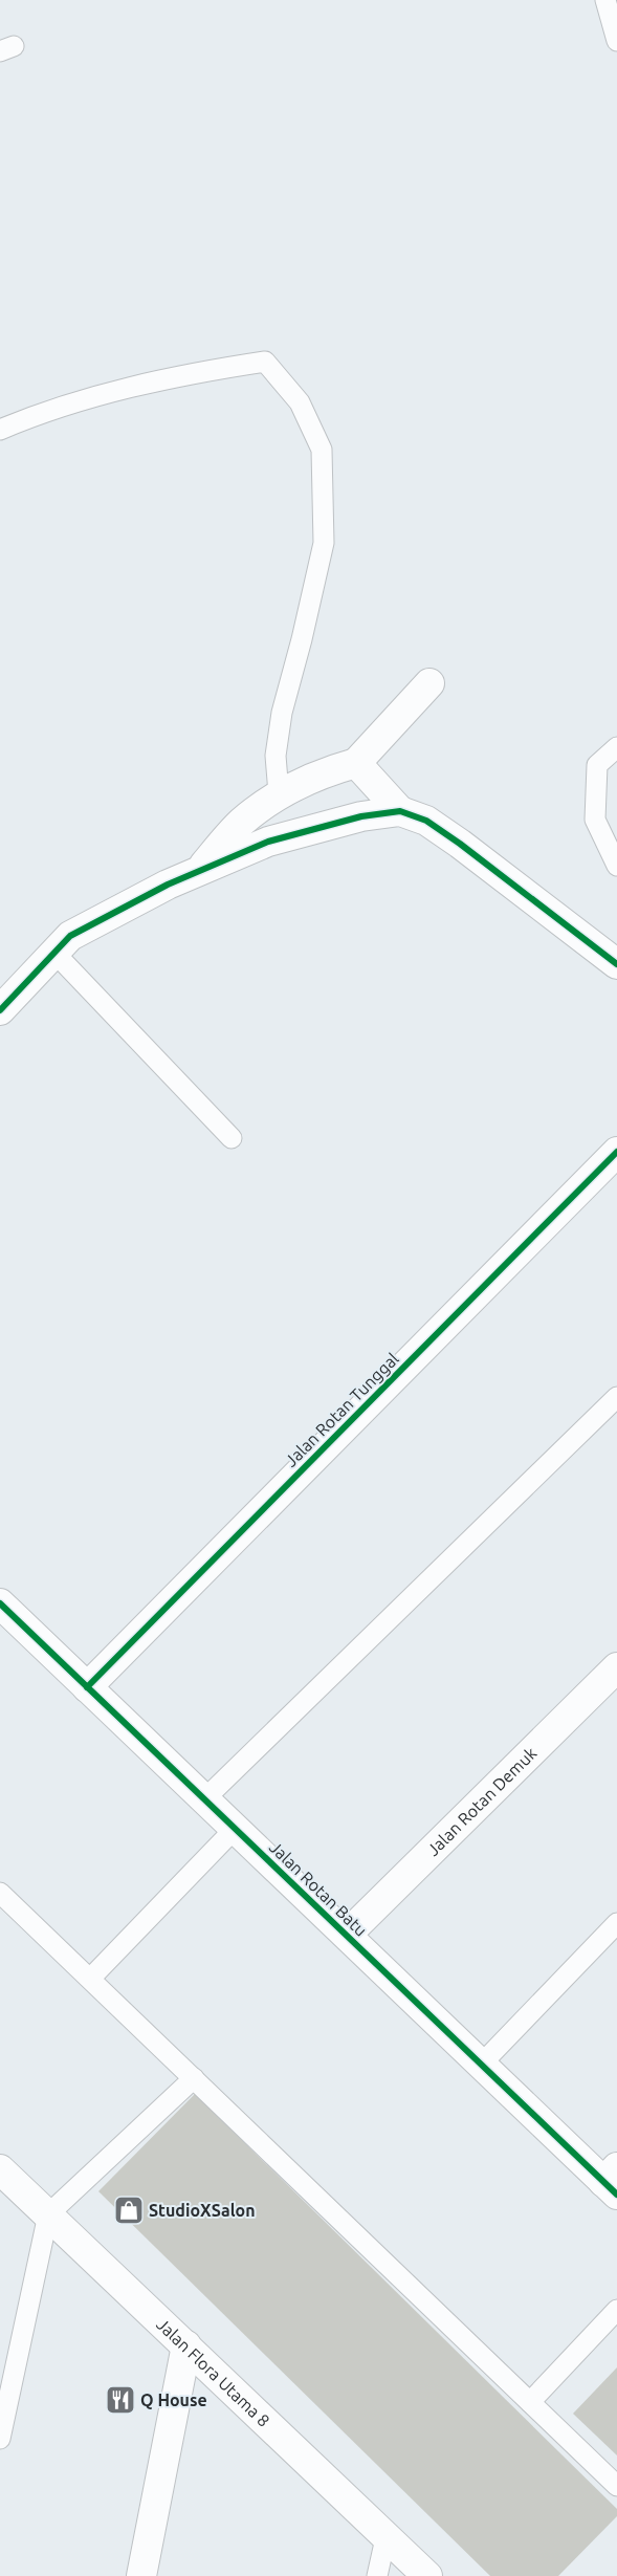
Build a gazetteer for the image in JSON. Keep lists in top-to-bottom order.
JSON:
{
  "streets": {
    "street": [
      "Jalan Rotan Tunggal",
      "Jalan Rotan Demuk",
      "Jalan Rotan Batu",
      "Jalan Flora Utama 8"
    ]
  },
  "crossings": [
    ["Jalan Rotan Tunggal", "Jalan Rotan Batu"],
    ["Jalan Rotan Demuk", "Jalan Rotan Batu"]
  ],
  "places": {
    "shop": ["StudioXSalon"],
    "restaurant": ["Q House"]
  }
}
